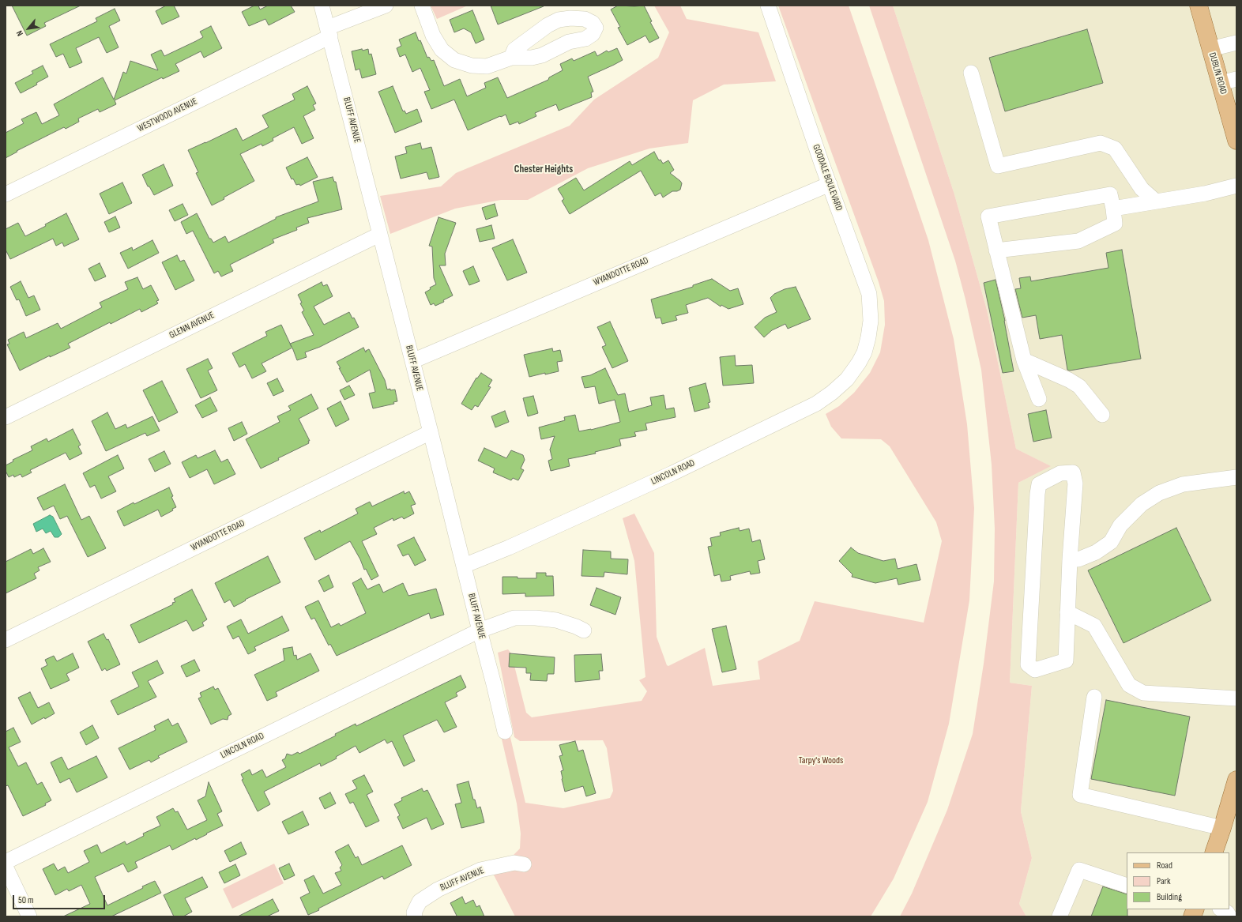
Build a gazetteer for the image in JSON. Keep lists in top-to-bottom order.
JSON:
{
  "streets": {
    "main road": ["DUBLIN ROAD"],
    "street": [
      "WESTWOOD AVENUE",
      "BLUFF AVENUE",
      "GOODALE BOULEVARD",
      "WYANDOTTE ROAD",
      "GLENN AVENUE",
      "LINCOLN ROAD"
    ]
  },
  "crossings": [
    ["WESTWOOD AVENUE", "BLUFF AVENUE"],
    ["BLUFF AVENUE", "WYANDOTTE ROAD"],
    ["BLUFF AVENUE", "GLENN AVENUE"],
    ["BLUFF AVENUE", "LINCOLN ROAD"],
    ["GOODALE BOULEVARD", "WYANDOTTE ROAD"],
    ["GOODALE BOULEVARD", "LINCOLN ROAD"]
  ],
  "districts": ["Chester Heights"],
  "parks": ["Tarpy's Woods"],
  "legend": ["Road", "Park", "Building"],
  "scale_bar": "50 m",
  "north": "bottom left"
}
